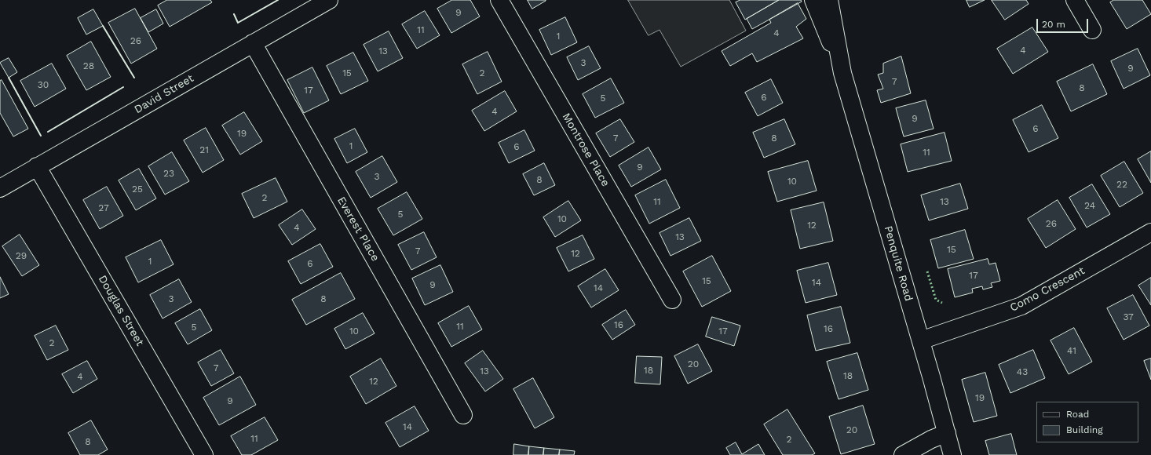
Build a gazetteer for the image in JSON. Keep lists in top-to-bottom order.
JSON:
{
  "streets": {
    "street": [
      "David Street",
      "Montrose Place",
      "Everest Place",
      "Penquite Road",
      "Como Crescent",
      "Douglas Street"
    ]
  },
  "crossings": [
    ["David Street", "Everest Place"],
    ["David Street", "Douglas Street"],
    ["Penquite Road", "Como Crescent"]
  ],
  "house_numbers": [
    "9",
    "11",
    "4",
    "1",
    "26",
    "4",
    "13",
    "3",
    "28",
    "9",
    "15",
    "2",
    "7",
    "30",
    "8",
    "17",
    "6",
    "5",
    "4",
    "9",
    "6",
    "19",
    "7",
    "8",
    "1",
    "6",
    "21",
    "11",
    "9",
    "23",
    "3",
    "8",
    "10",
    "22",
    "25",
    "2",
    "11",
    "13",
    "24",
    "27",
    "5",
    "10",
    "26",
    "12",
    "4",
    "13",
    "15",
    "7",
    "12",
    "29",
    "1",
    "6",
    "17",
    "15",
    "14",
    "9",
    "14",
    "3",
    "8",
    "37",
    "16",
    "11",
    "5",
    "16",
    "10",
    "17",
    "2",
    "41",
    "20",
    "7",
    "18",
    "13",
    "43",
    "18",
    "4",
    "12",
    "19",
    "9",
    "14",
    "20",
    "11",
    "2",
    "8"
  ],
  "legend": ["Road", "Building"],
  "scale_bar": "20 m"
}
